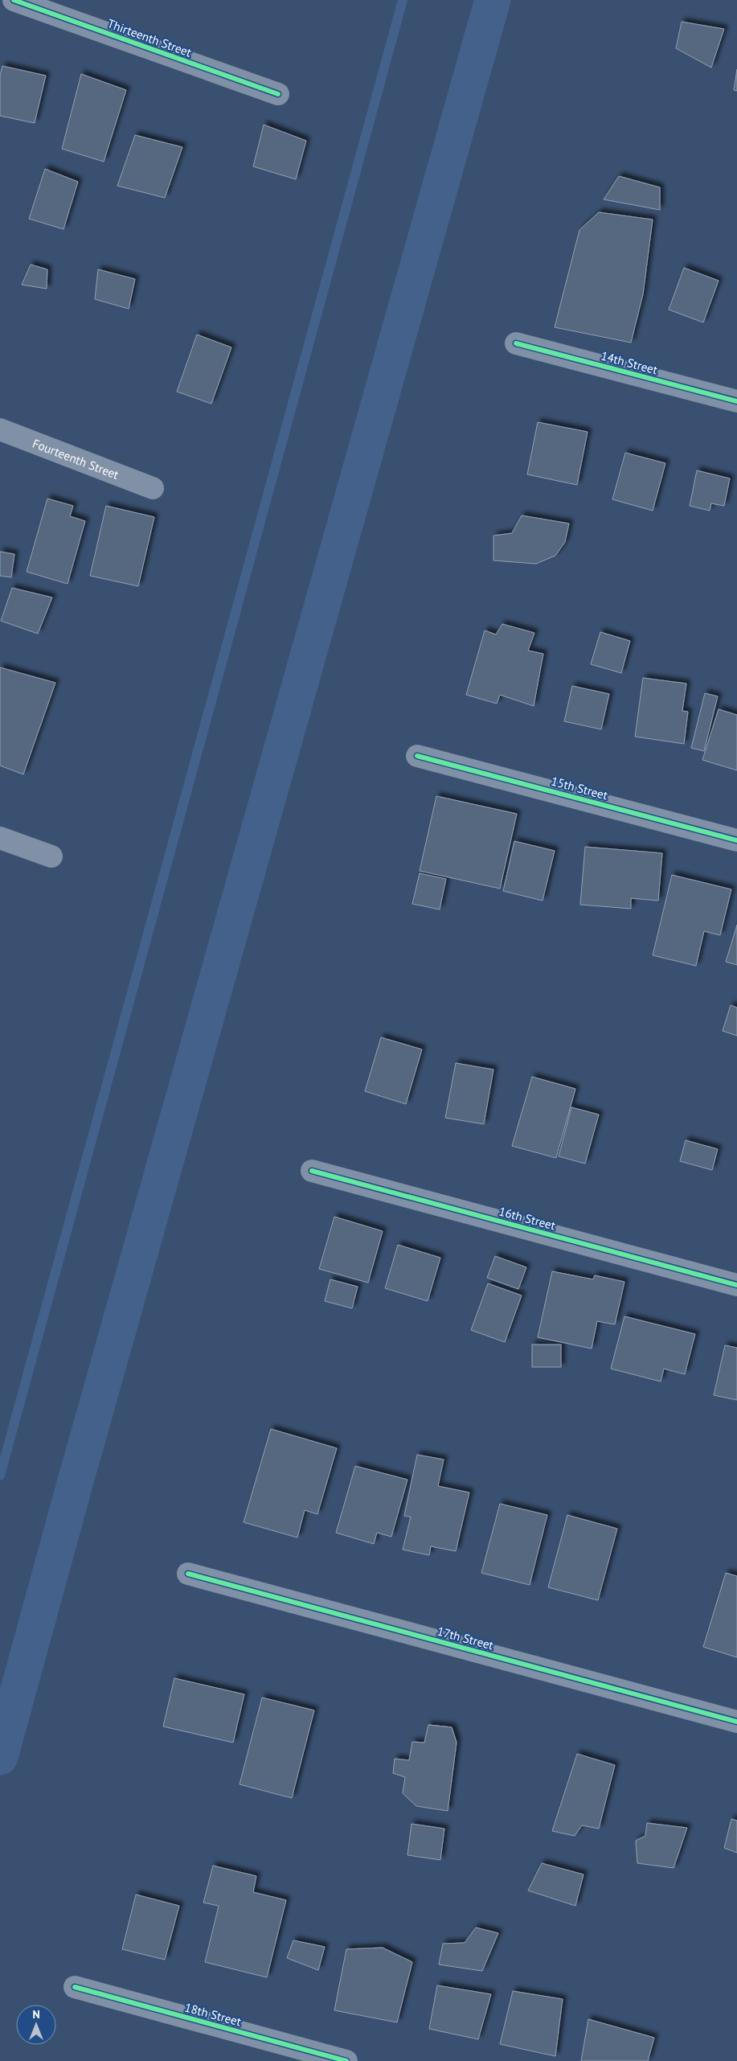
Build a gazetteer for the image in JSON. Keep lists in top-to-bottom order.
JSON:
{
  "streets": {
    "street": [
      "Thirteenth Street",
      "14th Street",
      "Fourteenth Street",
      "15th Street",
      "16th Street",
      "17th Street",
      "18th Street"
    ]
  },
  "north": "top"
}
